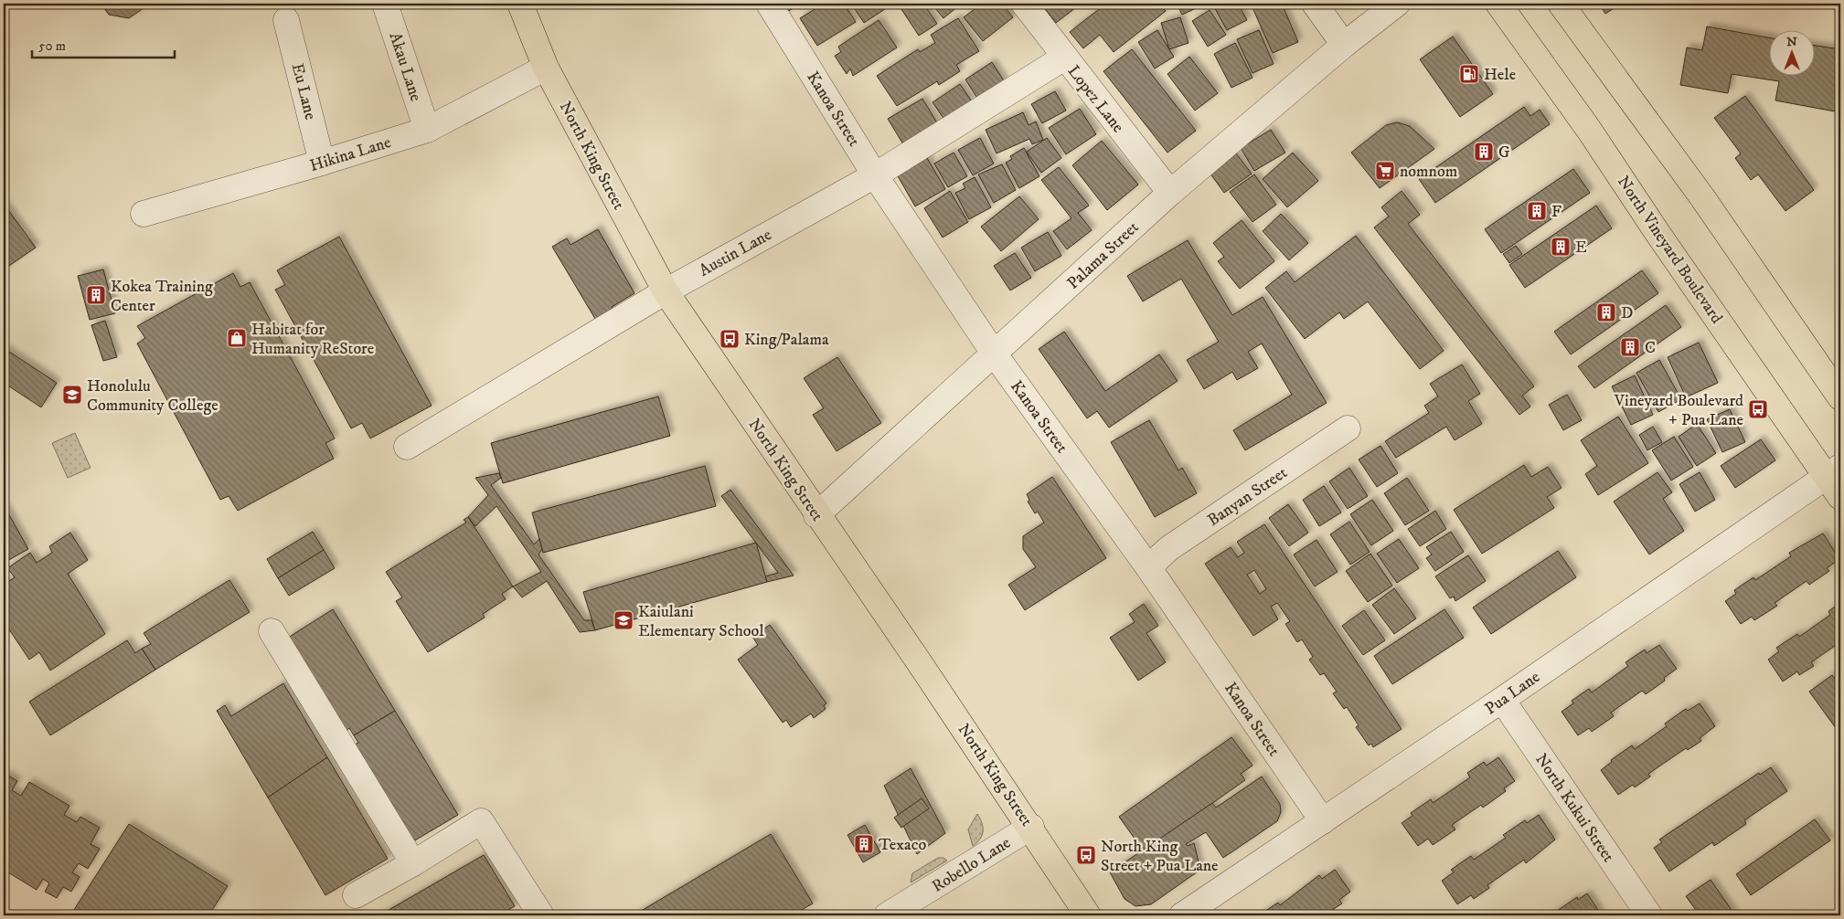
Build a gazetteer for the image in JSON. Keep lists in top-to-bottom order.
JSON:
{
  "streets": {
    "main road": ["North King Street", "North Vineyard Boulevard"],
    "street": [
      "Akau Lane",
      "Eu Lane",
      "Lopez Lane",
      "Kanoa Street",
      "Hikina Lane",
      "Austin Lane",
      "Palama Street",
      "Banyan Street",
      "Pua Lane",
      "North Kukui Street",
      "Robello Lane"
    ]
  },
  "crossings": [
    ["Akau Lane", "Hikina Lane"],
    ["Eu Lane", "Hikina Lane"],
    ["Lopez Lane", "Austin Lane"],
    ["Lopez Lane", "Palama Street"],
    ["Kanoa Street", "Austin Lane"],
    ["Kanoa Street", "Palama Street"],
    ["Kanoa Street", "Banyan Street"],
    ["Kanoa Street", "Pua Lane"],
    ["Hikina Lane", "North King Street"],
    ["North King Street", "Austin Lane"],
    ["North King Street", "Palama Street"],
    ["North King Street", "Robello Lane"],
    ["North Vineyard Boulevard", "Pua Lane"],
    ["Pua Lane", "North Kukui Street"]
  ],
  "places": {
    "fuel station": ["Hele"],
    "building": [
      "G",
      "F",
      "E",
      "Kokea Training Center",
      "D",
      "C",
      "Texaco"
    ],
    "supermarket": ["nomnom"],
    "shop": ["Habitat for Humanity ReStore"],
    "bus stop": ["King/Palama", "Vineyard Boulevard + Pua Lane", "North King Street + Pua Lane"],
    "school or university": ["Honolulu Community College", "Kaiulani Elementary School"]
  },
  "scale_bar": "50 m",
  "north": "top"
}
